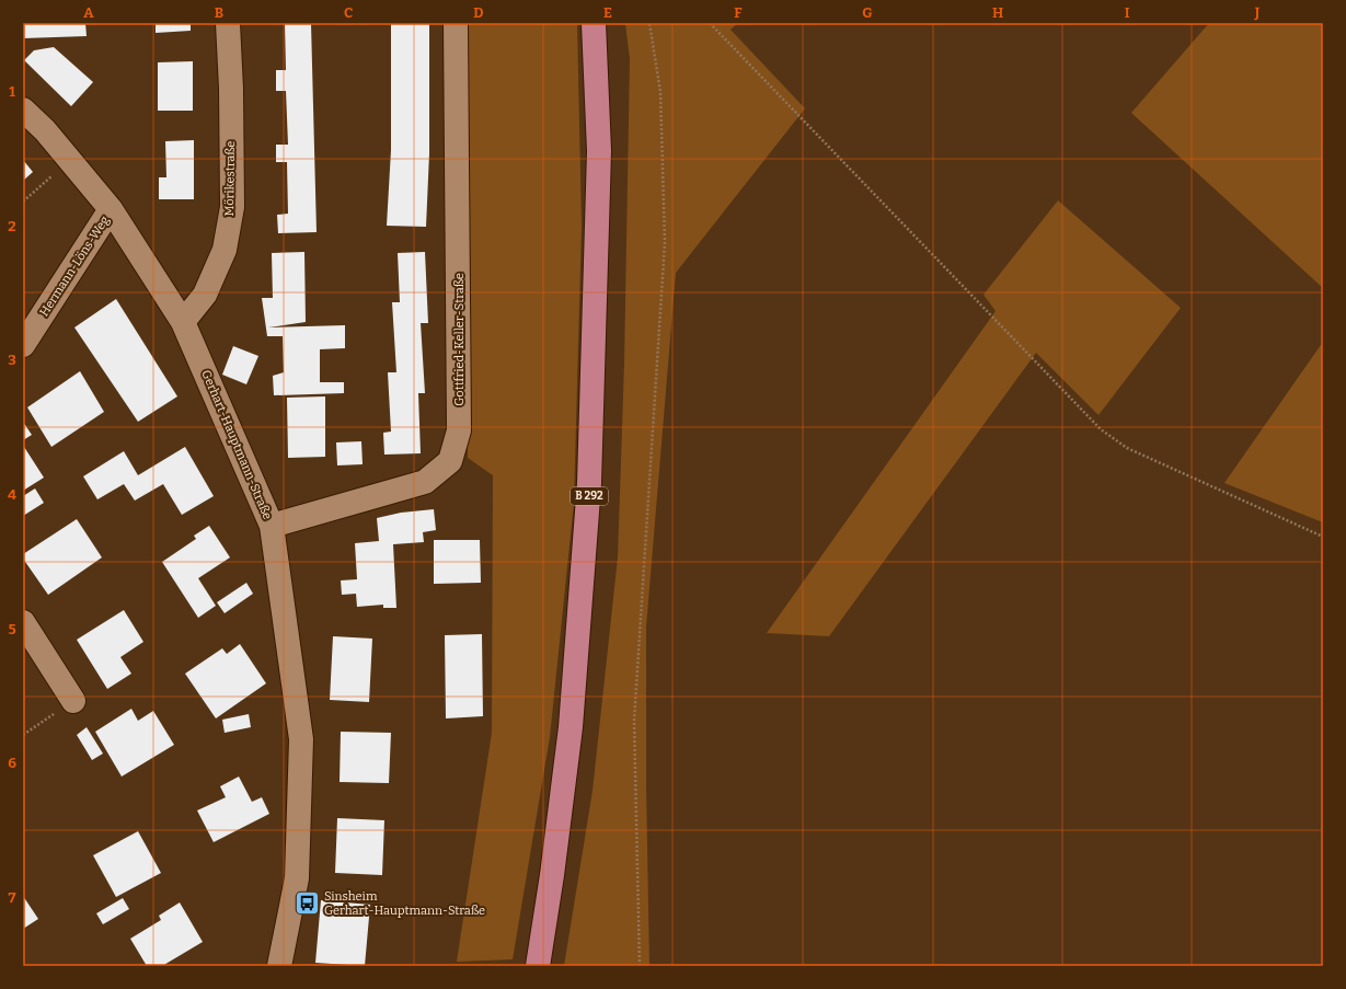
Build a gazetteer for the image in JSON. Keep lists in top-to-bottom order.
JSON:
{
  "streets": {
    "highway": ["B 292"],
    "street": [
      "Mörikestraße",
      "Hermann-Löns-Weg",
      "Gottfried-Keller-Straße",
      "Gerhart-Hauptmann-Straße"
    ]
  },
  "crossings": [
    ["Mörikestraße", "Gerhart-Hauptmann-Straße"],
    ["Hermann-Löns-Weg", "Gerhart-Hauptmann-Straße"],
    ["Gottfried-Keller-Straße", "Gerhart-Hauptmann-Straße"]
  ],
  "places": {
    "bus stop": ["Sinsheim Gerhart-Hauptmann-Straße"]
  },
  "grid": {
    "columns": [
      "A",
      "B",
      "C",
      "D",
      "E",
      "F",
      "G",
      "H",
      "I",
      "J"
    ],
    "rows": [
      "1",
      "2",
      "3",
      "4",
      "5",
      "6",
      "7"
    ]
  }
}
